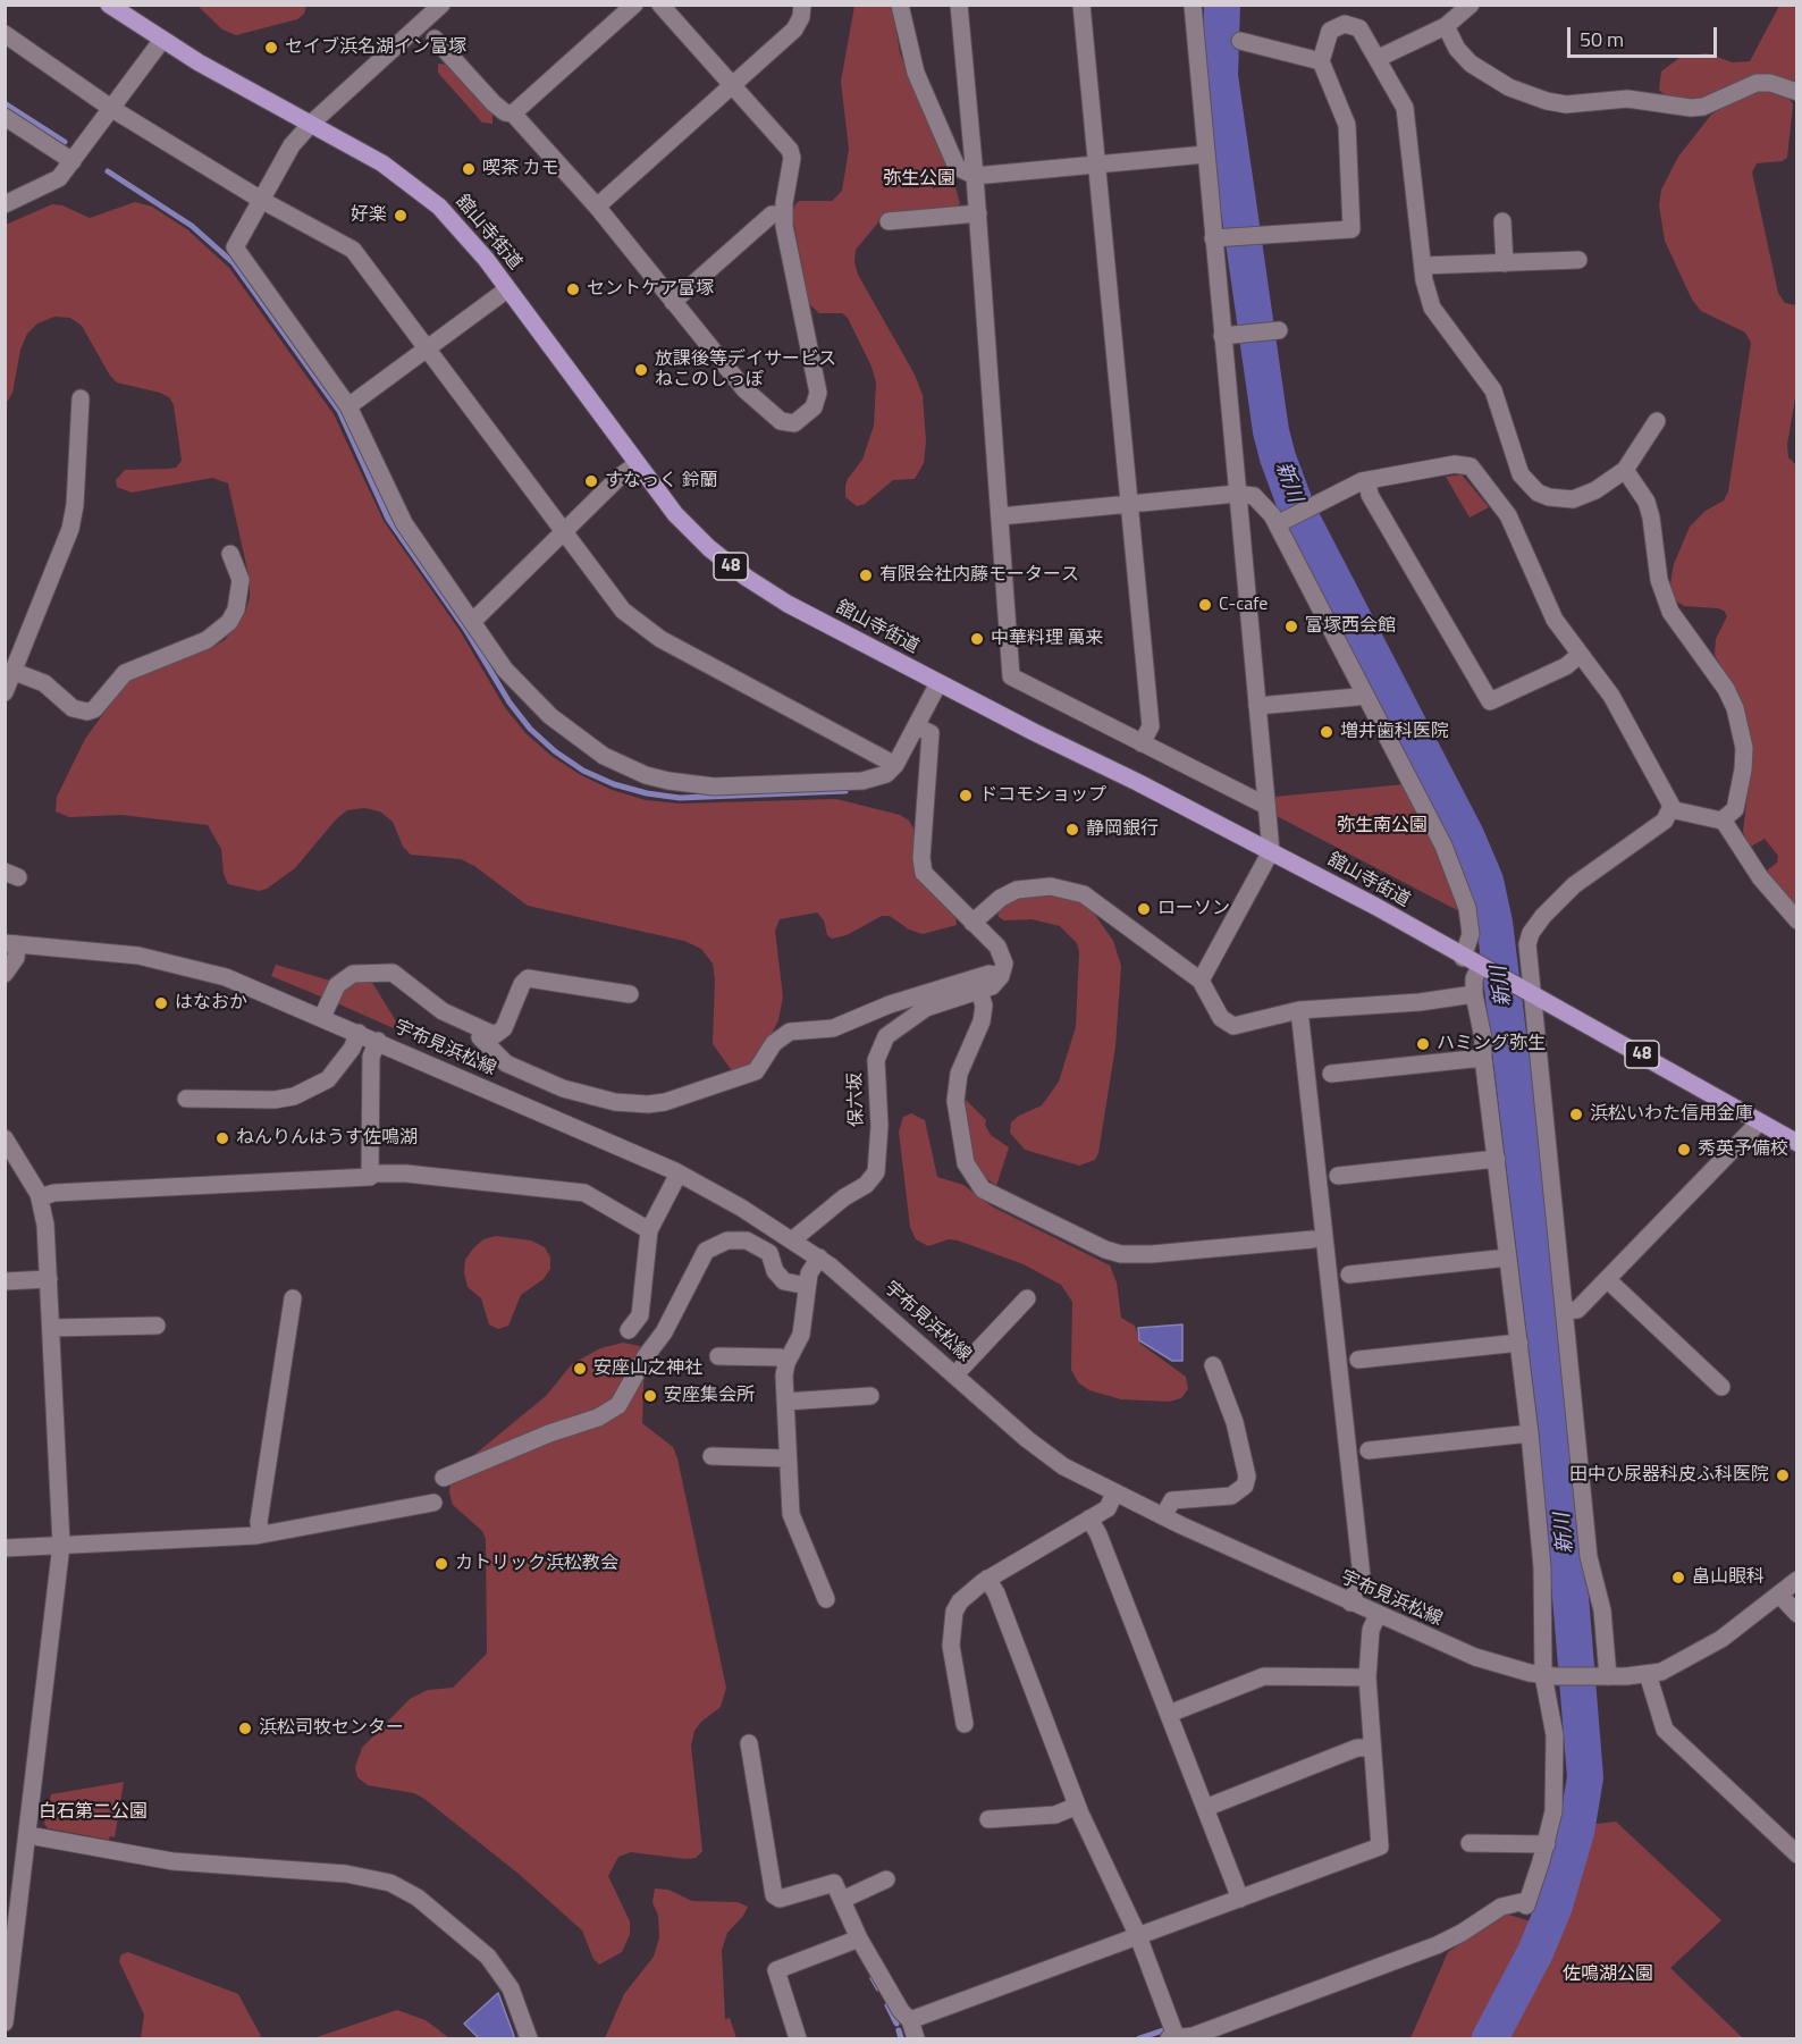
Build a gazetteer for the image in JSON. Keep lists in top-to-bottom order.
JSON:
{
  "streets": {
    "main road": ["舘山寺街道", "48"],
    "street": ["宇布見浜松線", "保六坂"]
  },
  "crossings": [
    ["宇布見浜松線", "保六坂"]
  ],
  "water": ["新川"],
  "parks": [
    "弥生公園",
    "弥生南公園",
    "白石第二公園",
    "佐鳴湖公園"
  ],
  "places": [
    "セイブ浜名湖イン富塚",
    "喫茶 カモ",
    "好楽",
    "セントケア富塚",
    "放課後等デイサービス ねこのしっぽ",
    "すなっく 鈴蘭",
    "有限会社内藤モータース",
    "C-cafe",
    "富塚西会館",
    "中華料理 萬来",
    "増井歯科医院",
    "ドコモショップ",
    "静岡銀行",
    "ローソン",
    "はなおか",
    "ハミング弥生",
    "浜松いわた信用金庫",
    "ねんりんはうす佐鳴湖",
    "秀英予備校",
    "安座山之神社",
    "安座集会所",
    "田中ひ尿器科皮ふ科医院",
    "カトリック浜松教会",
    "畠山眼科",
    "浜松司牧センター"
  ],
  "scale_bar": "50 m"
}
